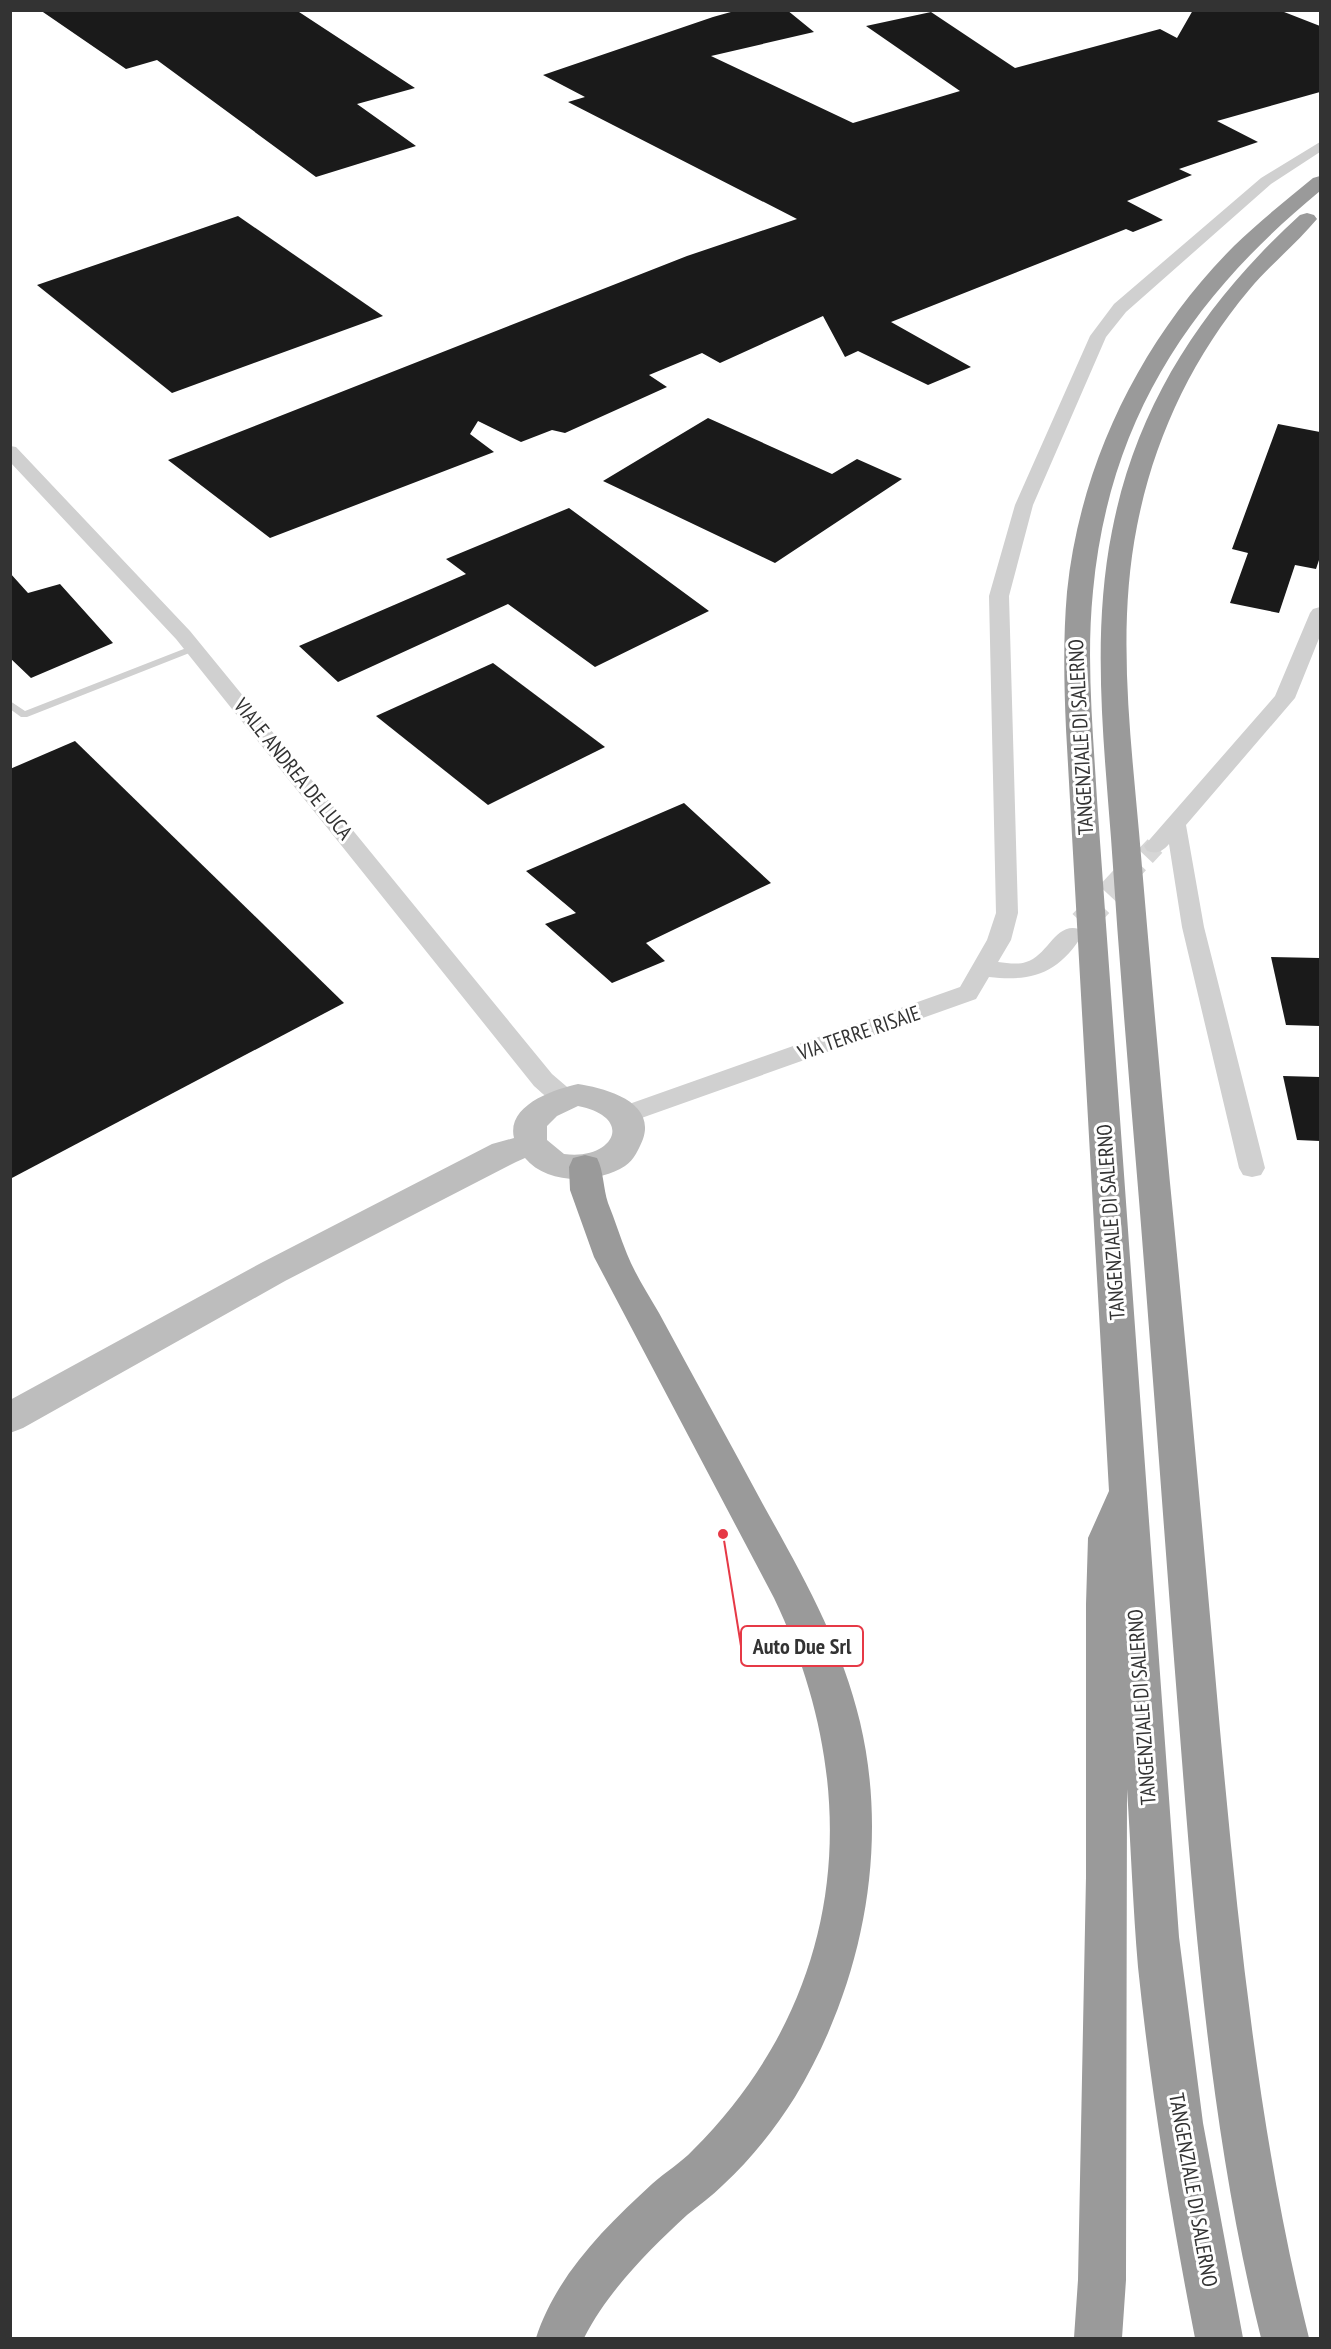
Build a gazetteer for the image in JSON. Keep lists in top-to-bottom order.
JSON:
{
  "streets": {
    "highway": ["TANGENZIALE DI SALERNO"],
    "street": ["VIALE ANDREA DE LUCA", "VIA TERRE RISAIE"]
  },
  "crossings": [
    ["VIALE ANDREA DE LUCA", "VIA TERRE RISAIE"]
  ],
  "places": ["Auto Due Srl"]
}
